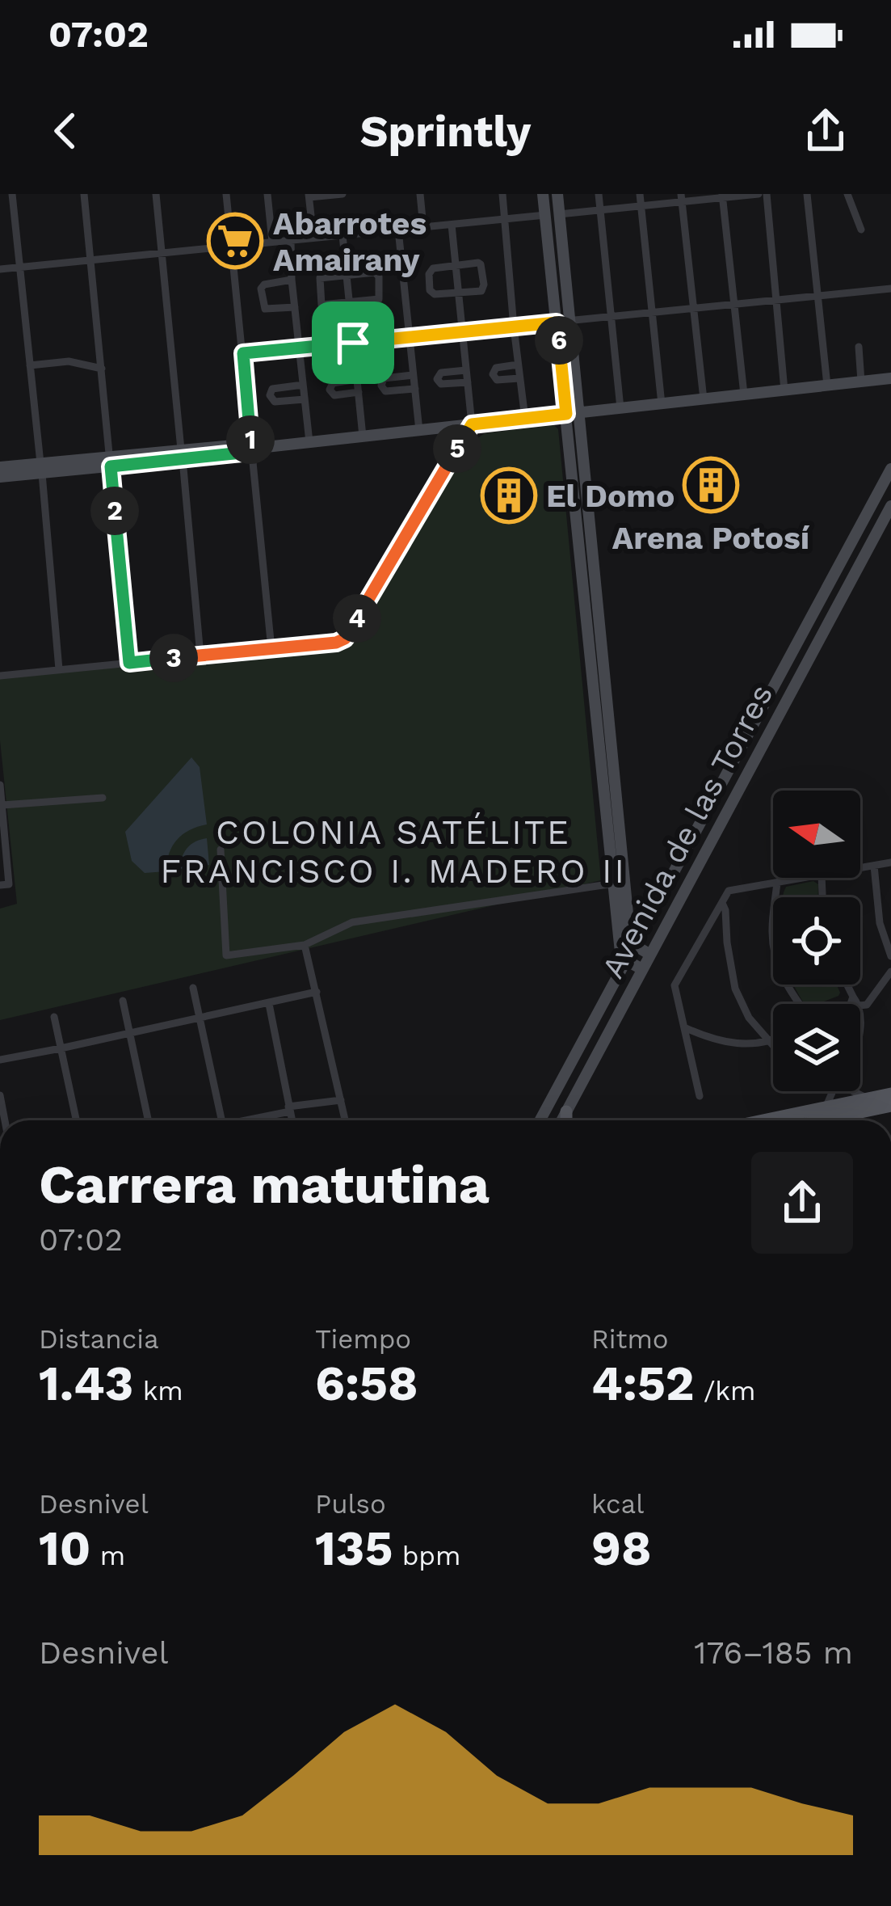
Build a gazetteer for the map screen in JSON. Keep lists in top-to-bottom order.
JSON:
{
  "streets": {
    "main road": ["Avenida de las Torres"]
  },
  "districts": ["COLONIA SATÉLITE FRANCISCO I. MADERO II"],
  "places": {
    "supermarket": ["Abarrotes Amairany"],
    "building": ["Arena Potosí", "El Domo"]
  },
  "north": "left",
  "page": {
    "status": "07:02",
    "header": "Sprintly",
    "pins": [
      "6",
      "1",
      "5",
      "2",
      "4",
      "3"
    ],
    "heading": ["Carrera matutina", "07:02"],
    "stats": [
      ["Distancia", "1.43 km"],
      ["Tiempo", "6:58"],
      ["Ritmo", "4:52 /km"],
      ["Desnivel", "10 m"],
      ["Pulso", "135 bpm"],
      ["kcal", "98"]
    ],
    "chart": ["Desnivel", "176–185 m"]
  }
}
